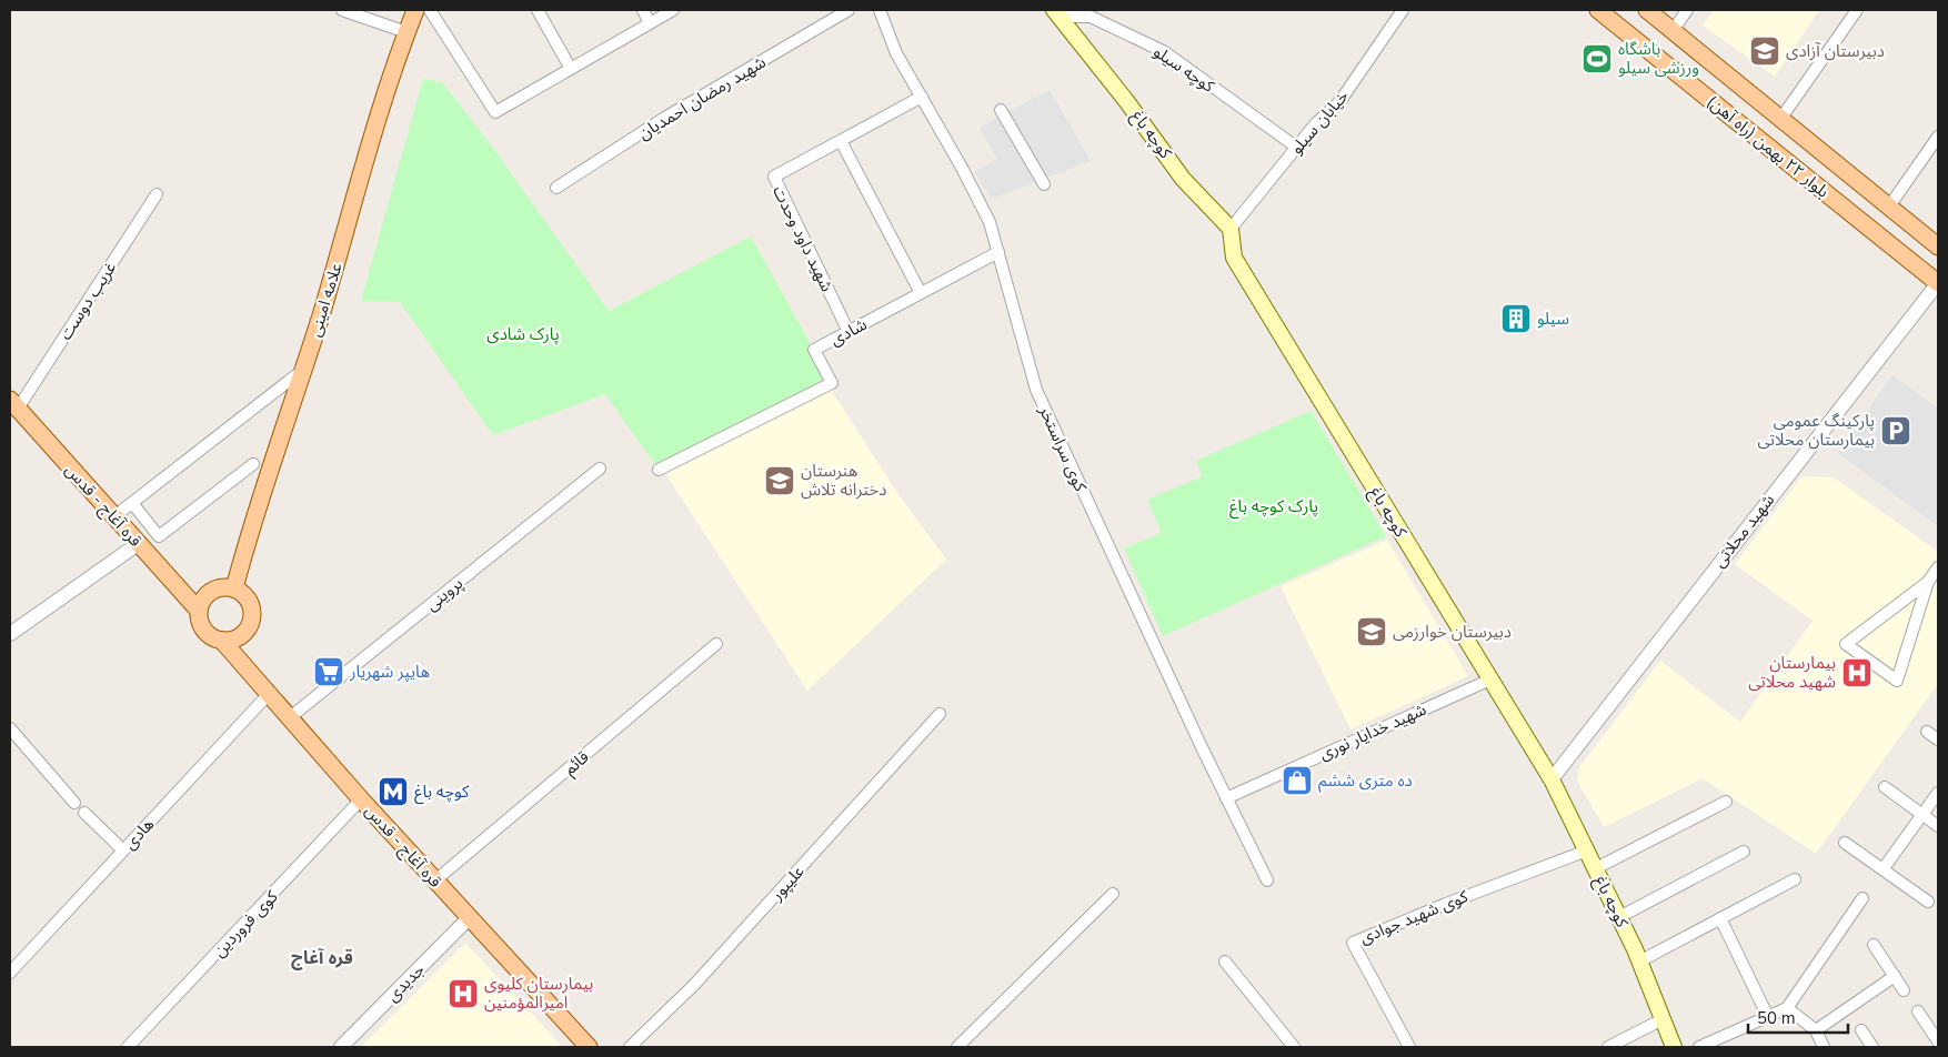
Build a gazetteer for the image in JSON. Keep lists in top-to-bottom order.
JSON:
{
  "streets": {
    "main road": [
      "کوچه باغ",
      "بلوار ۲۲ بهمن (راه آهن)",
      "علامه امینی",
      "قره آغاج - قدس"
    ],
    "street": [
      "کوچه سیلو",
      "شهید رمضان احمدیان",
      "خیابان سیلو",
      "شهید داود وحدت",
      "غریب دوست",
      "شادی",
      "کوی سراستخر",
      "شهید محلاتی",
      "پروینی",
      "شهید خدایار نوری",
      "قائم",
      "هادی",
      "علیپور",
      "کوی شهید جوادی",
      "کوی فروردین",
      "جدیدی"
    ]
  },
  "crossings": [
    ["کوچه سیلو", "خیابان سیلو"],
    ["کوچه سیلو", "کوچه باغ"],
    ["خیابان سیلو", "کوچه باغ"],
    ["کوچه باغ", "شهید محلاتی"],
    ["کوچه باغ", "شهید خدایار نوری"],
    ["کوچه باغ", "کوی شهید جوادی"],
    ["بلوار ۲۲ بهمن (راه آهن)", "شهید محلاتی"],
    ["شهید داود وحدت", "شادی"],
    ["شهید داود وحدت", "کوی سراستخر"],
    ["علامه امینی", "قره آغاج - قدس"],
    ["غریب دوست", "قره آغاج - قدس"],
    ["شادی", "کوی سراستخر"],
    ["کوی سراستخر", "شهید خدایار نوری"],
    ["قره آغاج - قدس", "پروینی"],
    ["قره آغاج - قدس", "قائم"],
    ["قره آغاج - قدس", "هادی"],
    ["قره آغاج - قدس", "کوی فروردین"],
    ["قره آغاج - قدس", "جدیدی"]
  ],
  "districts": ["قره آغاج"],
  "parks": ["پارک شادی", "پارک کوچه باغ"],
  "places": {
    "school or university": ["دبیرستان آزادی", "هنرستان دخترانه تلاش", "دبیرستان خوارزمی"],
    "sports": ["باشگاه ورزشی سیلو"],
    "building": ["سیلو"],
    "parking": ["پارکینگ عمومی بیمارستان محلاتی"],
    "supermarket": ["هایپر شهریار"],
    "hospital": ["بیمارستان شهید محلاتی", "بیمارستان کلیوی امیرالمؤمنین"],
    "shop": ["ده متری ششم"],
    "metro station": ["کوچه باغ"]
  },
  "scale_bar": "50 m"
}
